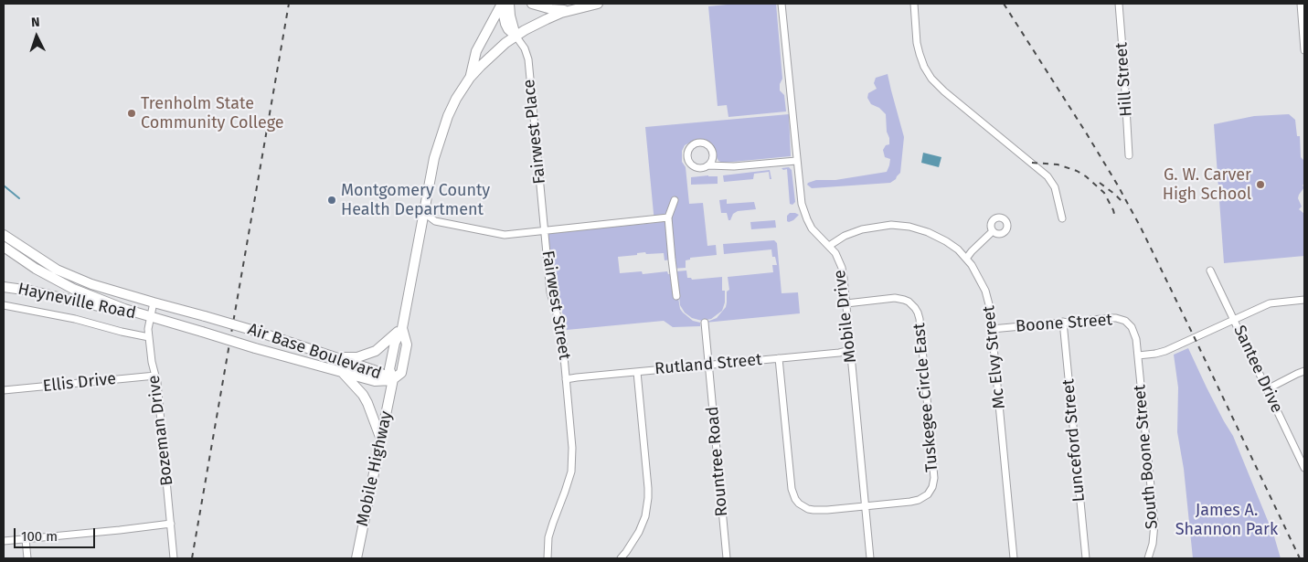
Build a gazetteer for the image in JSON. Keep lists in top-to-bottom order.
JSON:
{
  "streets": {
    "street": [
      "Hill Street",
      "Fairwest Place",
      "Hayneville Road",
      "Fairwest Street",
      "Mobile Drive",
      "Boone Street",
      "Air Base Boulevard",
      "Mc Elvy Street",
      "Rutland Street",
      "Santee Drive",
      "Ellis Drive",
      "Tuskegee Circle East",
      "Bozeman Drive",
      "Lunceford Street",
      "South Boone Street",
      "Rountree Road",
      "Mobile Highway"
    ]
  },
  "crossings": [
    ["Fairwest Place", "Fairwest Street"],
    ["Hayneville Road", "Air Base Boulevard"],
    ["Hayneville Road", "Bozeman Drive"],
    ["Fairwest Street", "Rutland Street"],
    ["Fairwest Street", "Mobile Highway"],
    ["Mobile Drive", "Mc Elvy Street"],
    ["Mobile Drive", "Rutland Street"],
    ["Mobile Drive", "Tuskegee Circle East"],
    ["Boone Street", "Mc Elvy Street"],
    ["Boone Street", "Lunceford Street"],
    ["Boone Street", "South Boone Street"],
    ["Air Base Boulevard", "Bozeman Drive"],
    ["Air Base Boulevard", "Mobile Highway"],
    ["Rutland Street", "Rountree Road"],
    ["Ellis Drive", "Bozeman Drive"]
  ],
  "parks": ["James A. Shannon Park"],
  "places": ["Trenholm State Community College", "G. W. Carver High School", "Montgomery County Health Department"],
  "scale_bar": "100 m",
  "north": "top"
}
